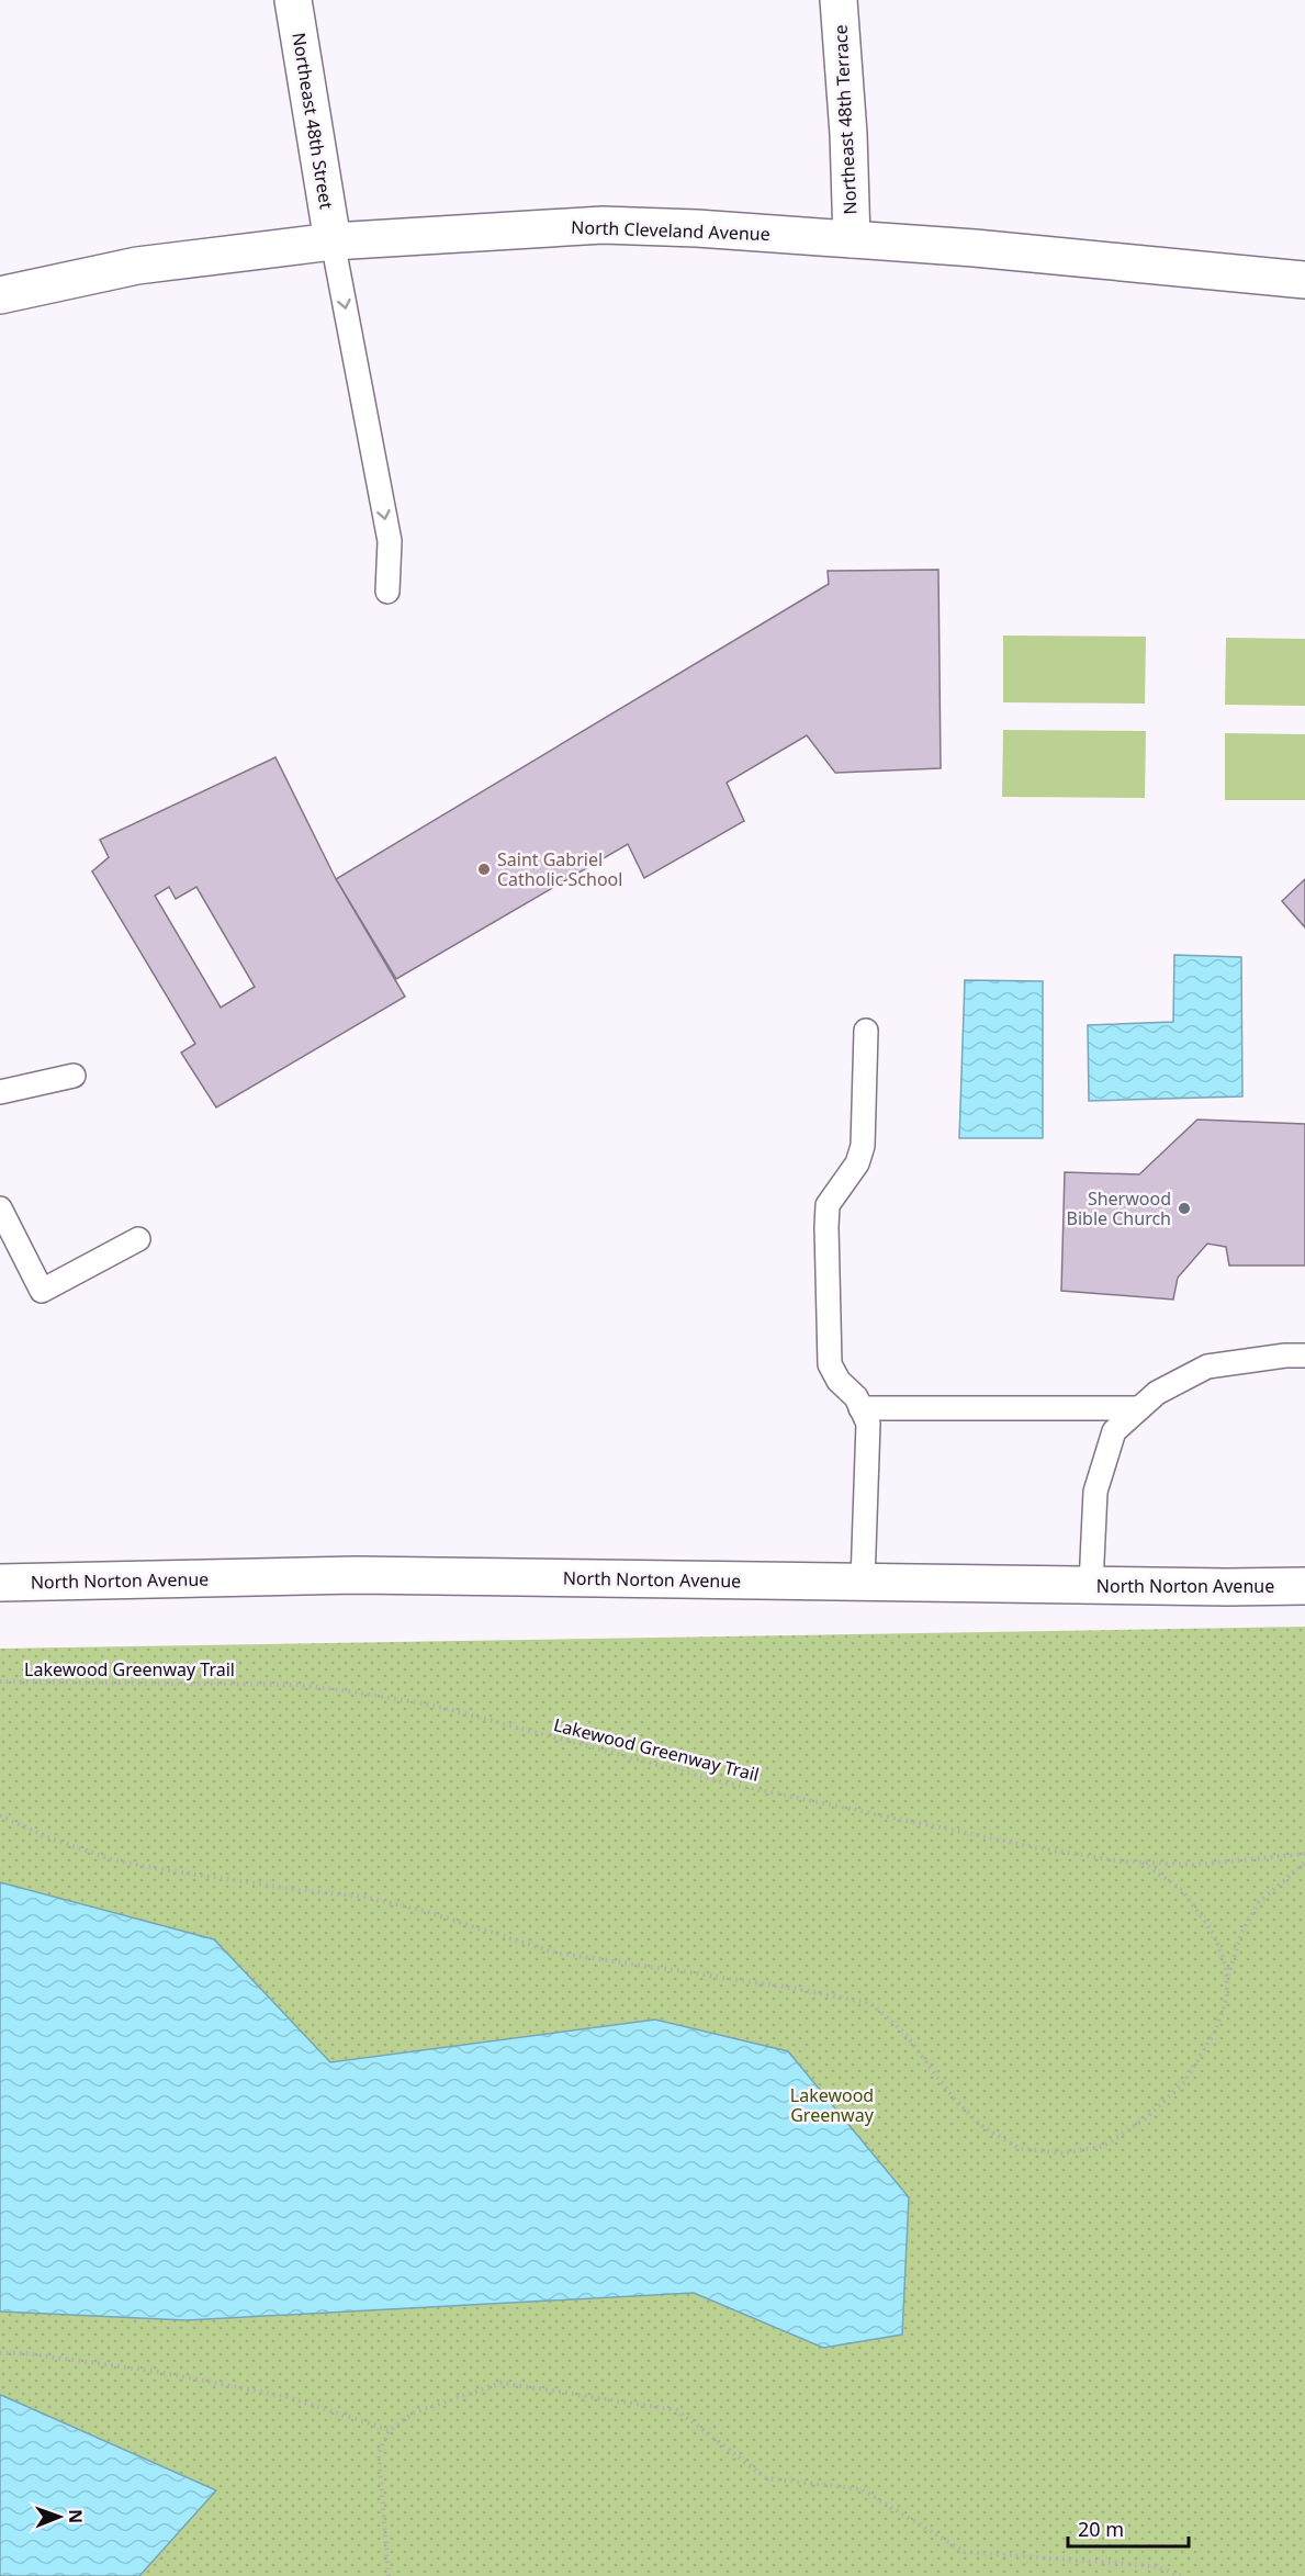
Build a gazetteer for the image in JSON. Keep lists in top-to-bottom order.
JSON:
{
  "streets": {
    "street": [
      "Northeast 48th Terrace",
      "Northeast 48th Street",
      "North Cleveland Avenue",
      "North Norton Avenue"
    ],
    "path": ["Lakewood Greenway Trail"]
  },
  "crossings": [
    ["Northeast 48th Terrace", "North Cleveland Avenue"],
    ["Northeast 48th Street", "North Cleveland Avenue"]
  ],
  "parks": ["Lakewood Greenway"],
  "places": ["Saint Gabriel Catholic School", "Sherwood Bible Church"],
  "scale_bar": "20 m",
  "north": "right"
}
